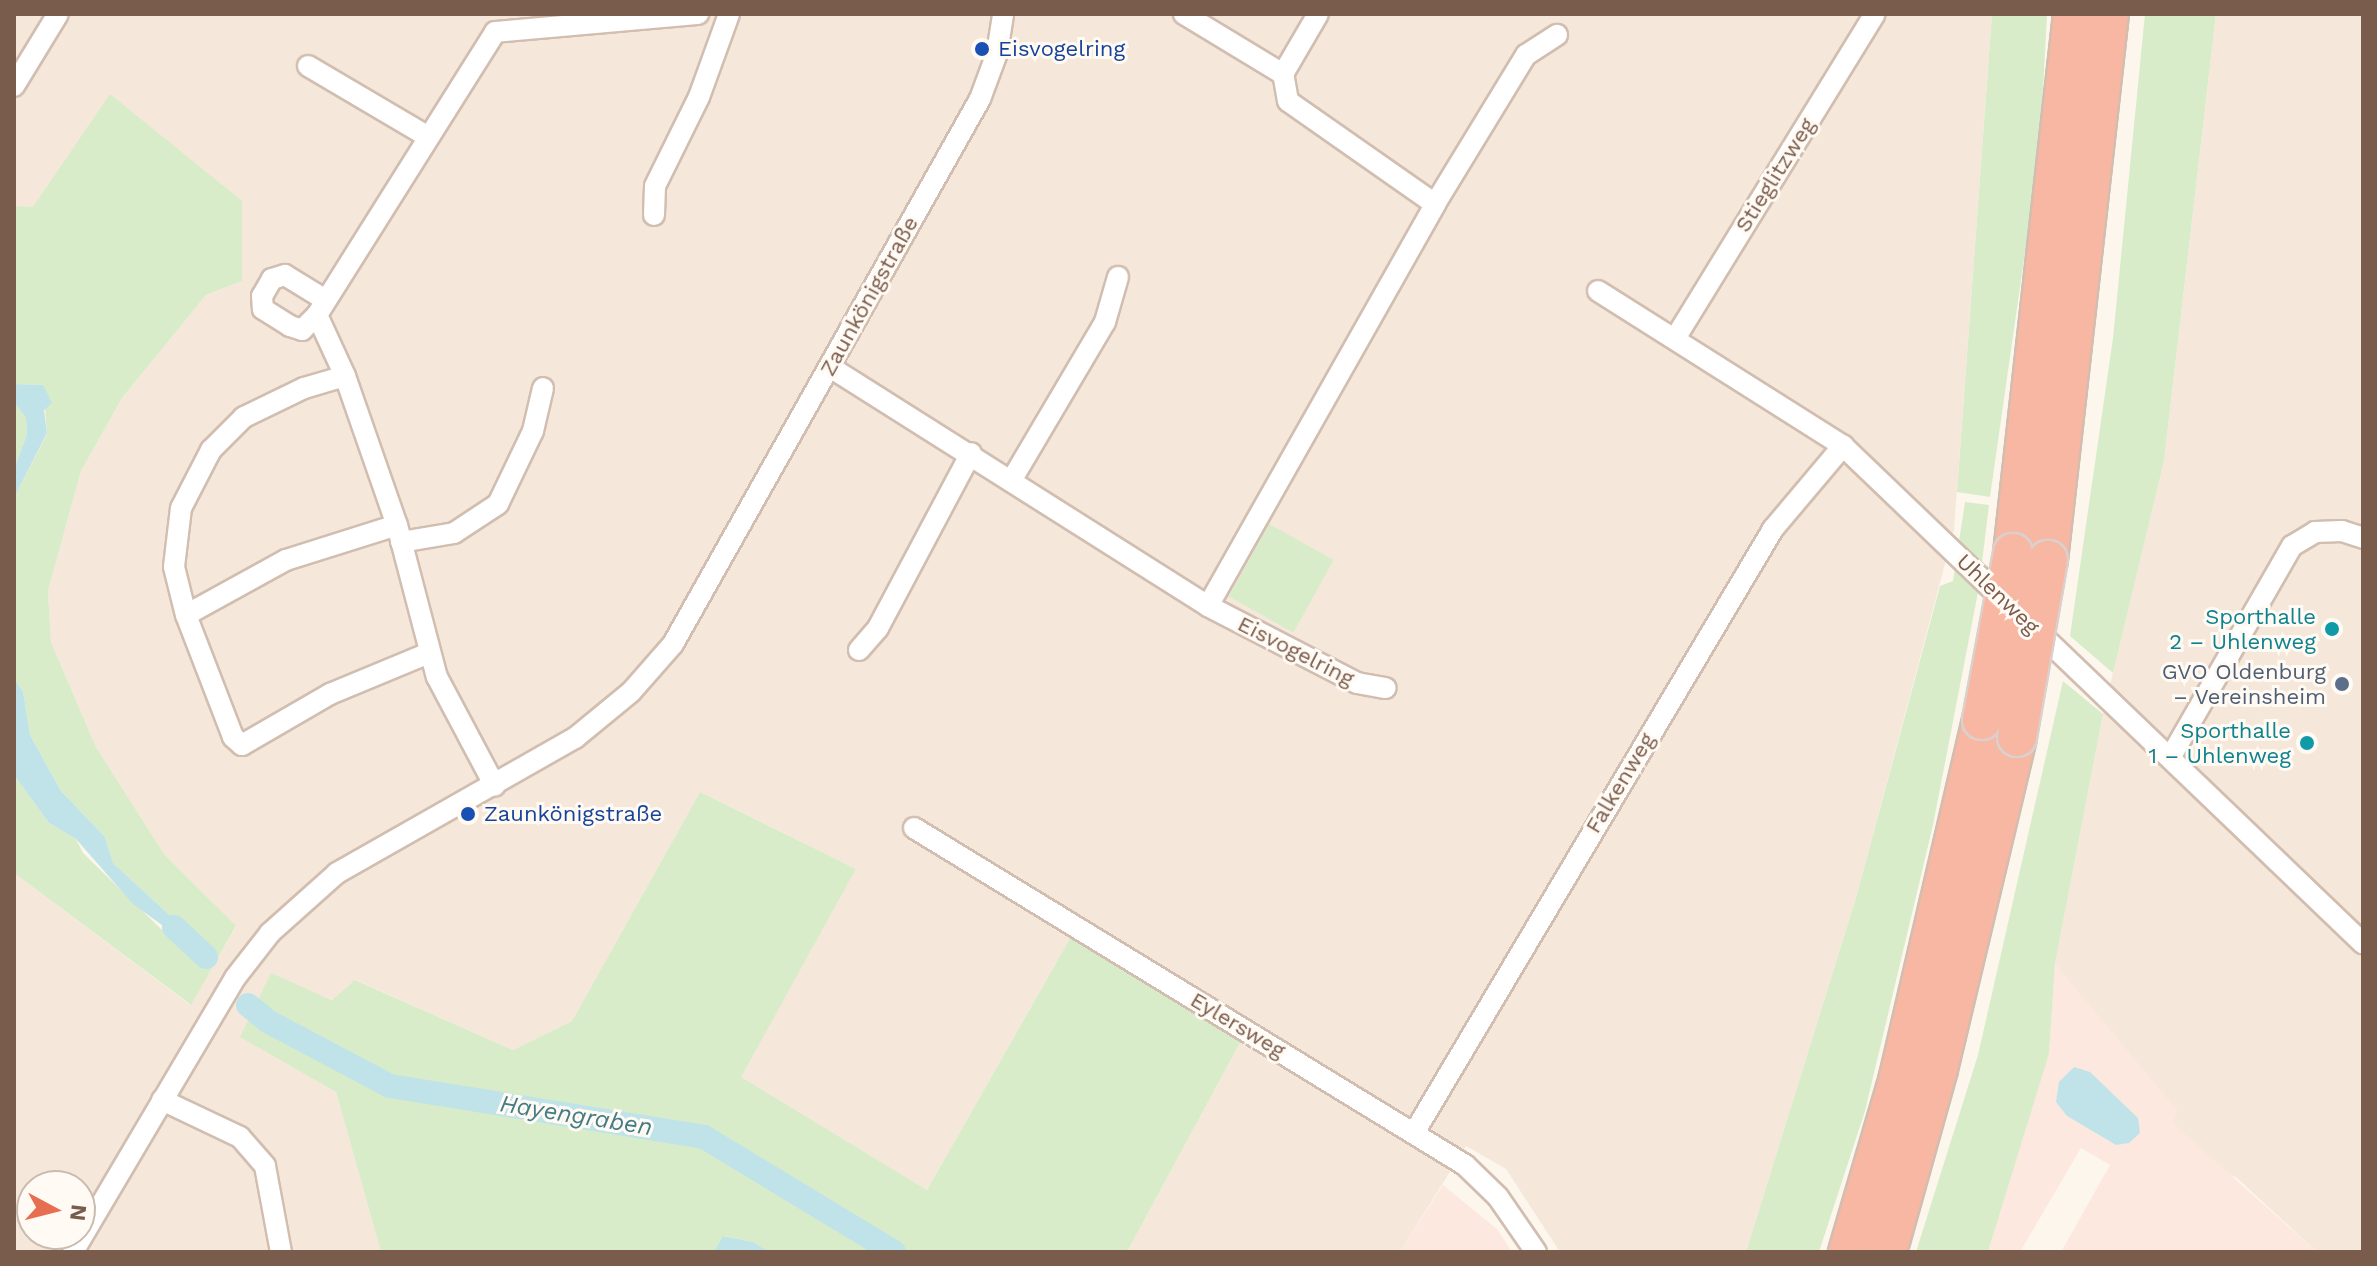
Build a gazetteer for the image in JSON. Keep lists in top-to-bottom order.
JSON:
{
  "streets": {
    "street": [
      "Stieglitzweg",
      "Zaunkönigstraße",
      "Uhlenweg",
      "Eisvogelring",
      "Falkenweg",
      "Eylersweg"
    ]
  },
  "crossings": [
    ["Stieglitzweg", "Uhlenweg"],
    ["Zaunkönigstraße", "Eisvogelring"],
    ["Uhlenweg", "Falkenweg"],
    ["Falkenweg", "Eylersweg"]
  ],
  "water": ["Hayengraben"],
  "places": [
    "Eisvogelring",
    "Sporthalle 2 – Uhlenweg",
    "GVO Oldenburg – Vereinsheim",
    "Sporthalle 1 – Uhlenweg",
    "Zaunkönigstraße"
  ],
  "north": "right"
}
